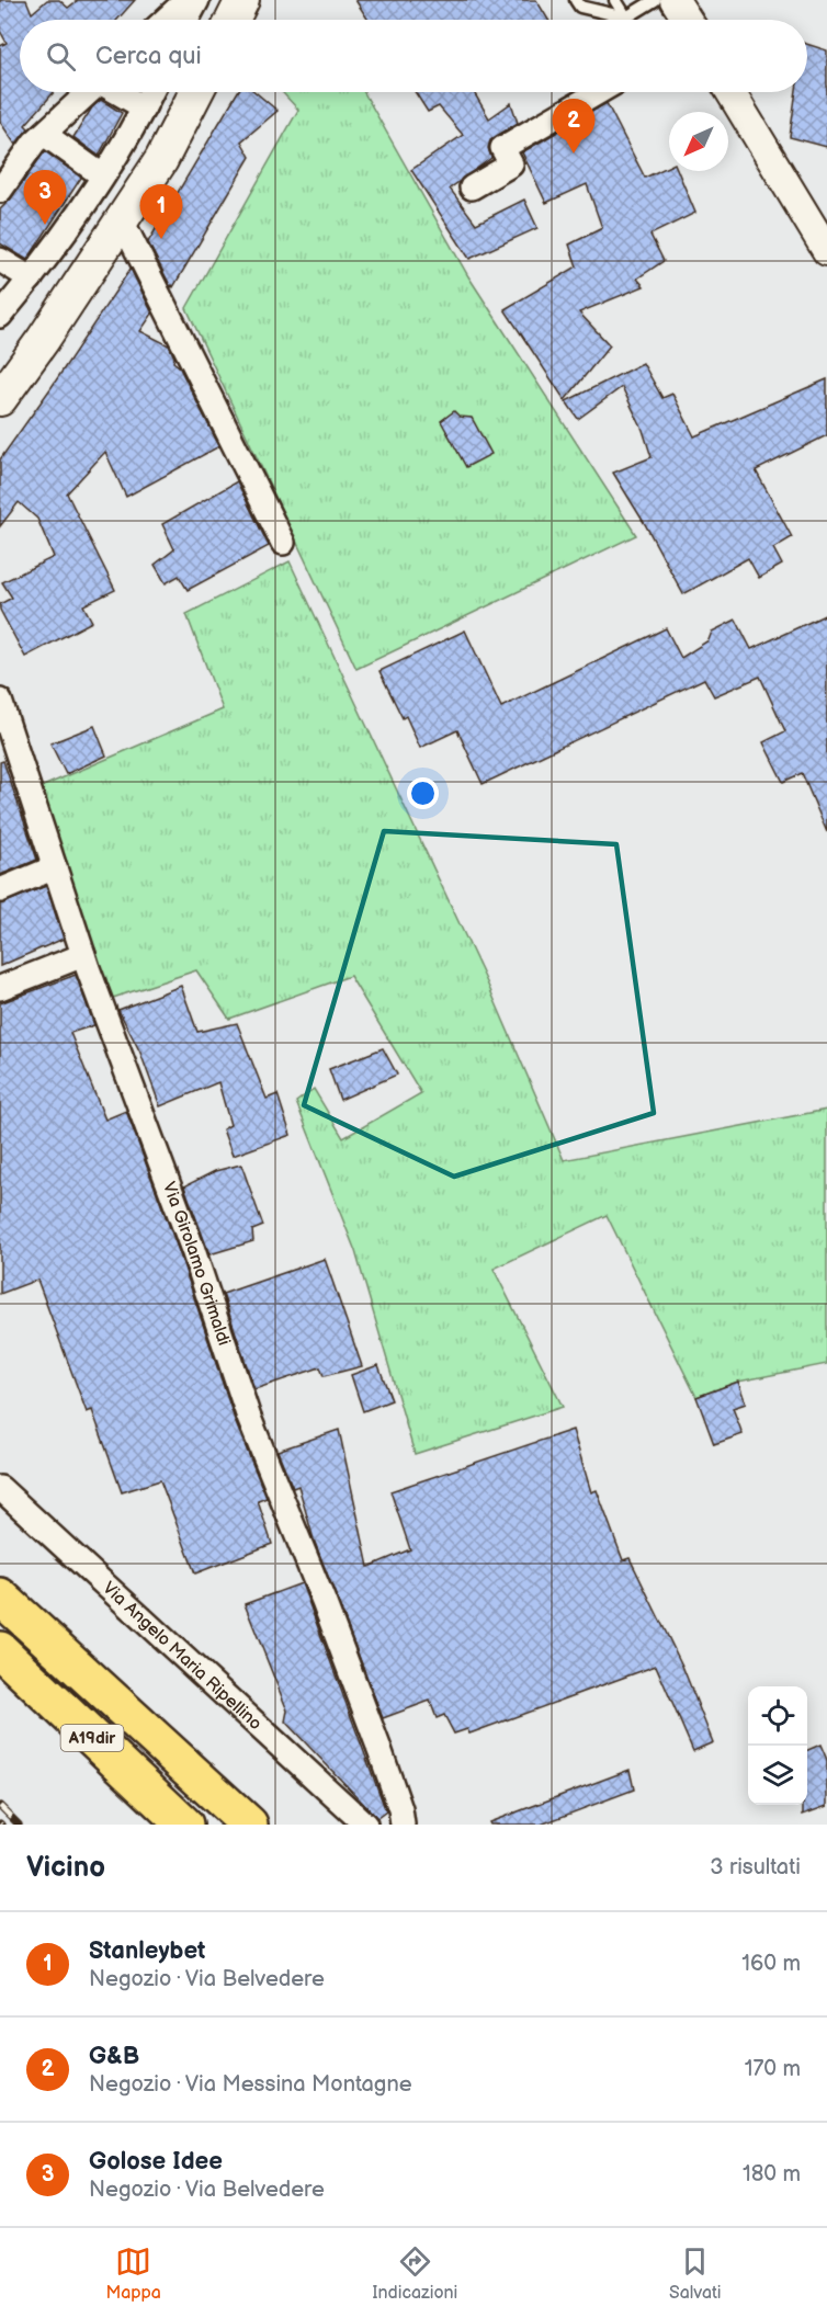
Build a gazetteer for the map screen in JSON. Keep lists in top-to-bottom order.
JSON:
{
  "streets": {
    "highway": ["A19dir"],
    "street": ["Via Girolamo Grimaldi", "Via Angelo Maria Ripellino"]
  },
  "north": "bottom left",
  "page": {
    "search": "Cerca qui",
    "pins": ["2", "3", "1"],
    "heading": ["Vicino", "3 risultati"],
    "list": [
      {
        "mark": "1",
        "name": "Stanleybet",
        "note": "Negozio · Via Belvedere",
        "value": "160 m"
      },
      {
        "mark": "2",
        "name": "G&B",
        "note": "Negozio · Via Messina Montagne",
        "value": "170 m"
      },
      {
        "mark": "3",
        "name": "Golose Idee",
        "note": "Negozio · Via Belvedere",
        "value": "180 m"
      }
    ],
    "nav": ["Mappa", "Indicazioni", "Salvati"]
  }
}
